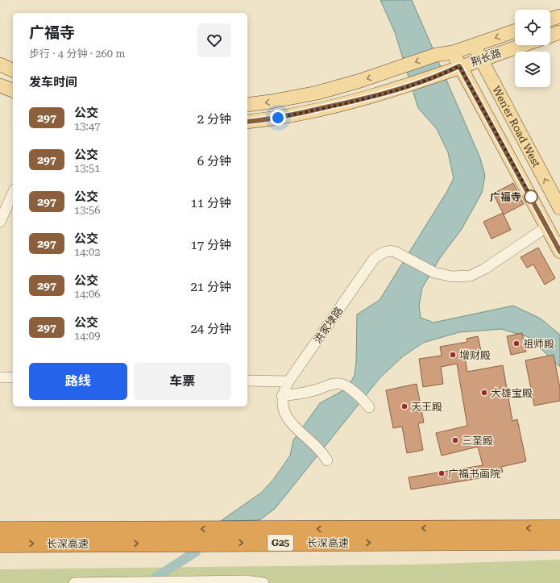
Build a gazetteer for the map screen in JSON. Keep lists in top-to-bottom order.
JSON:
{
  "streets": {
    "highway": ["G25", "长深高速"],
    "main road": ["荆长路", "Wen'er Road West"],
    "street": ["洪家埭路"]
  },
  "crossings": [
    ["荆长路", "Wen'er Road West"],
    ["Wen'er Road West", "洪家埭路"]
  ],
  "places": [
    "广福寺",
    "祖师殿",
    "增财殿",
    "大雄宝殿",
    "天王殿",
    "三圣殿",
    "广福书画院"
  ],
  "lines": ["bus line 297"],
  "page": {
    "heading": [
      ["广福寺", "步行 · 4 分钟 · 260 m"],
      "发车时间"
    ],
    "list": [
      {
        "mark": "297",
        "name": "公交",
        "note": "13:47",
        "value": "2 分钟"
      },
      {
        "mark": "297",
        "name": "公交",
        "note": "13:51",
        "value": "6 分钟"
      },
      {
        "mark": "297",
        "name": "公交",
        "note": "13:56",
        "value": "11 分钟"
      },
      {
        "mark": "297",
        "name": "公交",
        "note": "14:02",
        "value": "17 分钟"
      },
      {
        "mark": "297",
        "name": "公交",
        "note": "14:06",
        "value": "21 分钟"
      },
      {
        "mark": "297",
        "name": "公交",
        "note": "14:09",
        "value": "24 分钟"
      }
    ],
    "buttons": ["路线", "车票"]
  }
}
